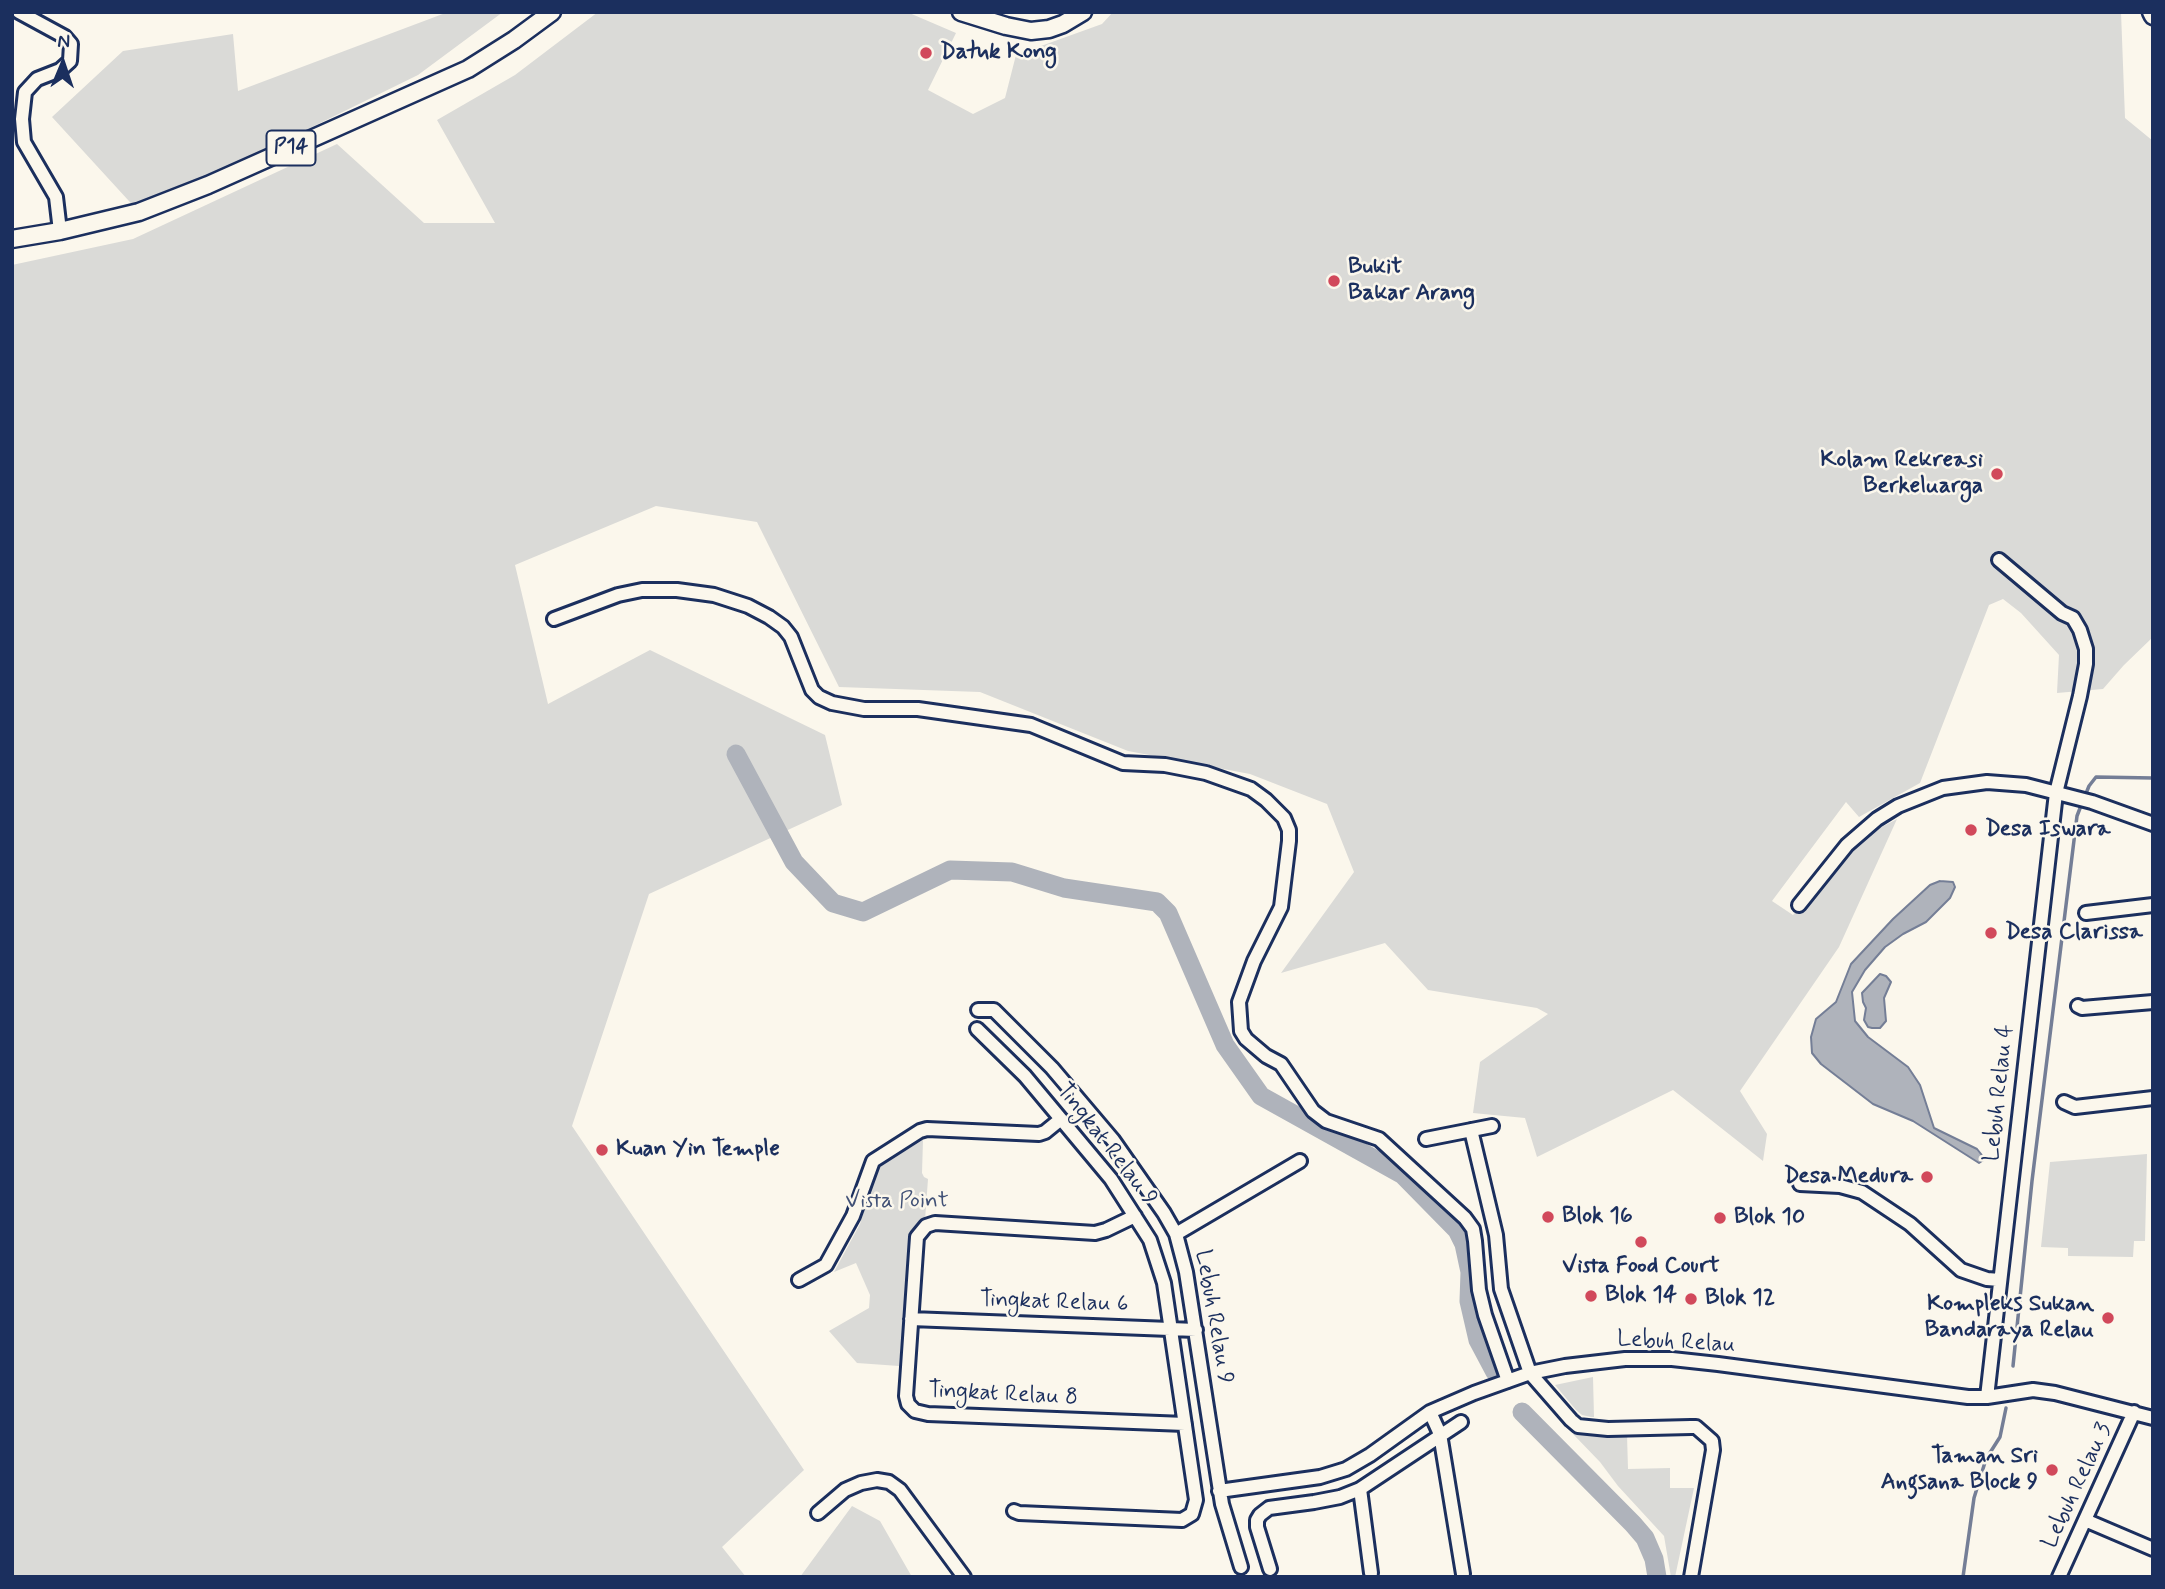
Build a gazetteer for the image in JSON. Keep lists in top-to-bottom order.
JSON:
{
  "streets": {
    "main road": ["P14"],
    "street": [
      "Lebuh Relau 4",
      "Tingkat Relau 9",
      "Tingkat Relau 6",
      "Lebuh Relau 9",
      "Lebuh Relau",
      "Tingkat Relau 8",
      "Lebuh Relau 3"
    ]
  },
  "crossings": [
    ["Lebuh Relau 4", "Lebuh Relau"],
    ["Tingkat Relau 9", "Tingkat Relau 6"],
    ["Tingkat Relau 9", "Tingkat Relau 8"],
    ["Tingkat Relau 6", "Lebuh Relau 9"],
    ["Tingkat Relau 6", "Tingkat Relau 8"],
    ["Lebuh Relau 9", "Lebuh Relau"],
    ["Lebuh Relau", "Lebuh Relau 3"]
  ],
  "parks": ["Vista Point"],
  "places": [
    "Datuk Kong",
    "Bukit Bakar Arang",
    "Kolam Rekreasi Berkeluarga",
    "Desa Iswara",
    "Desa Clarissa",
    "Kuan Yin Temple",
    "Desa Medura",
    "Blok 16",
    "Blok 10",
    "Vista Food Court",
    "Blok 14",
    "Blok 12",
    "Kompleks Sukan Bandaraya Relau",
    "Taman Sri Angsana Block 9"
  ],
  "north": "top"
}
